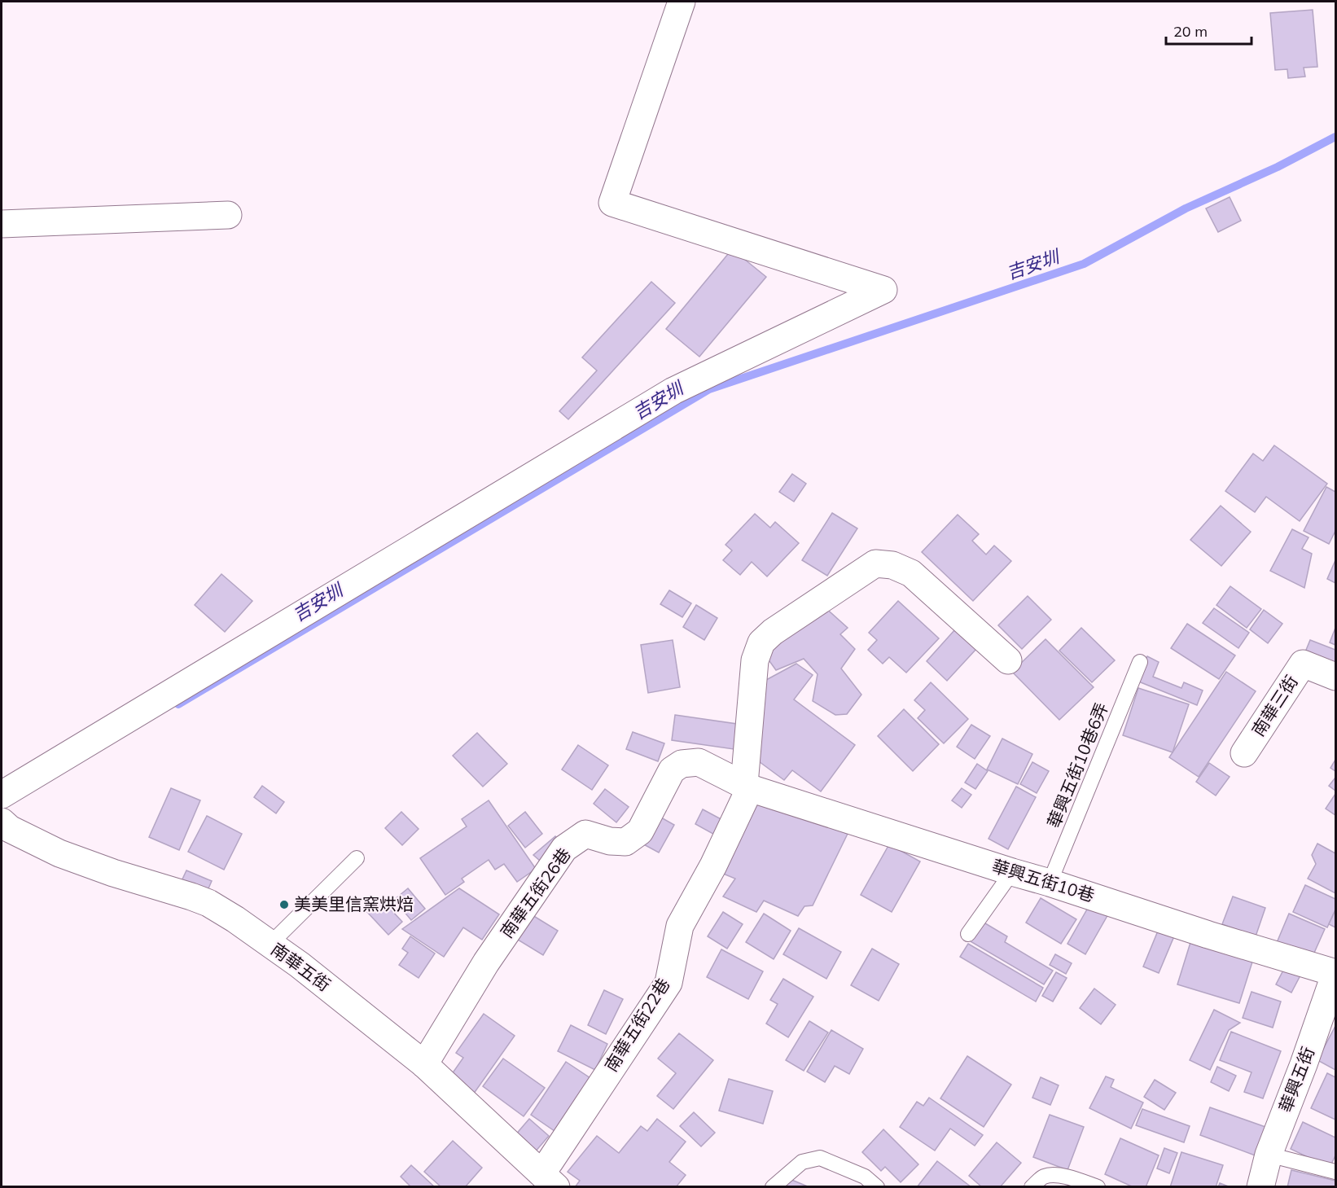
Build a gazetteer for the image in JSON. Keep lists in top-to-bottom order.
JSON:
{
  "streets": {
    "street": [
      "南華三街",
      "華興五街10巷",
      "南華五街26巷",
      "南華五街",
      "南華五街22巷",
      "華興五街"
    ],
    "lane": ["華興五街10巷6弄"]
  },
  "crossings": [
    ["華興五街10巷6弄", "華興五街10巷"],
    ["華興五街10巷", "南華五街26巷"],
    ["華興五街10巷", "南華五街22巷"],
    ["華興五街10巷", "華興五街"],
    ["南華五街26巷", "南華五街"],
    ["南華五街26巷", "南華五街22巷"],
    ["南華五街", "南華五街22巷"]
  ],
  "water": ["吉安圳"],
  "places": ["美美里信窯烘焙"],
  "scale_bar": "20 m"
}
